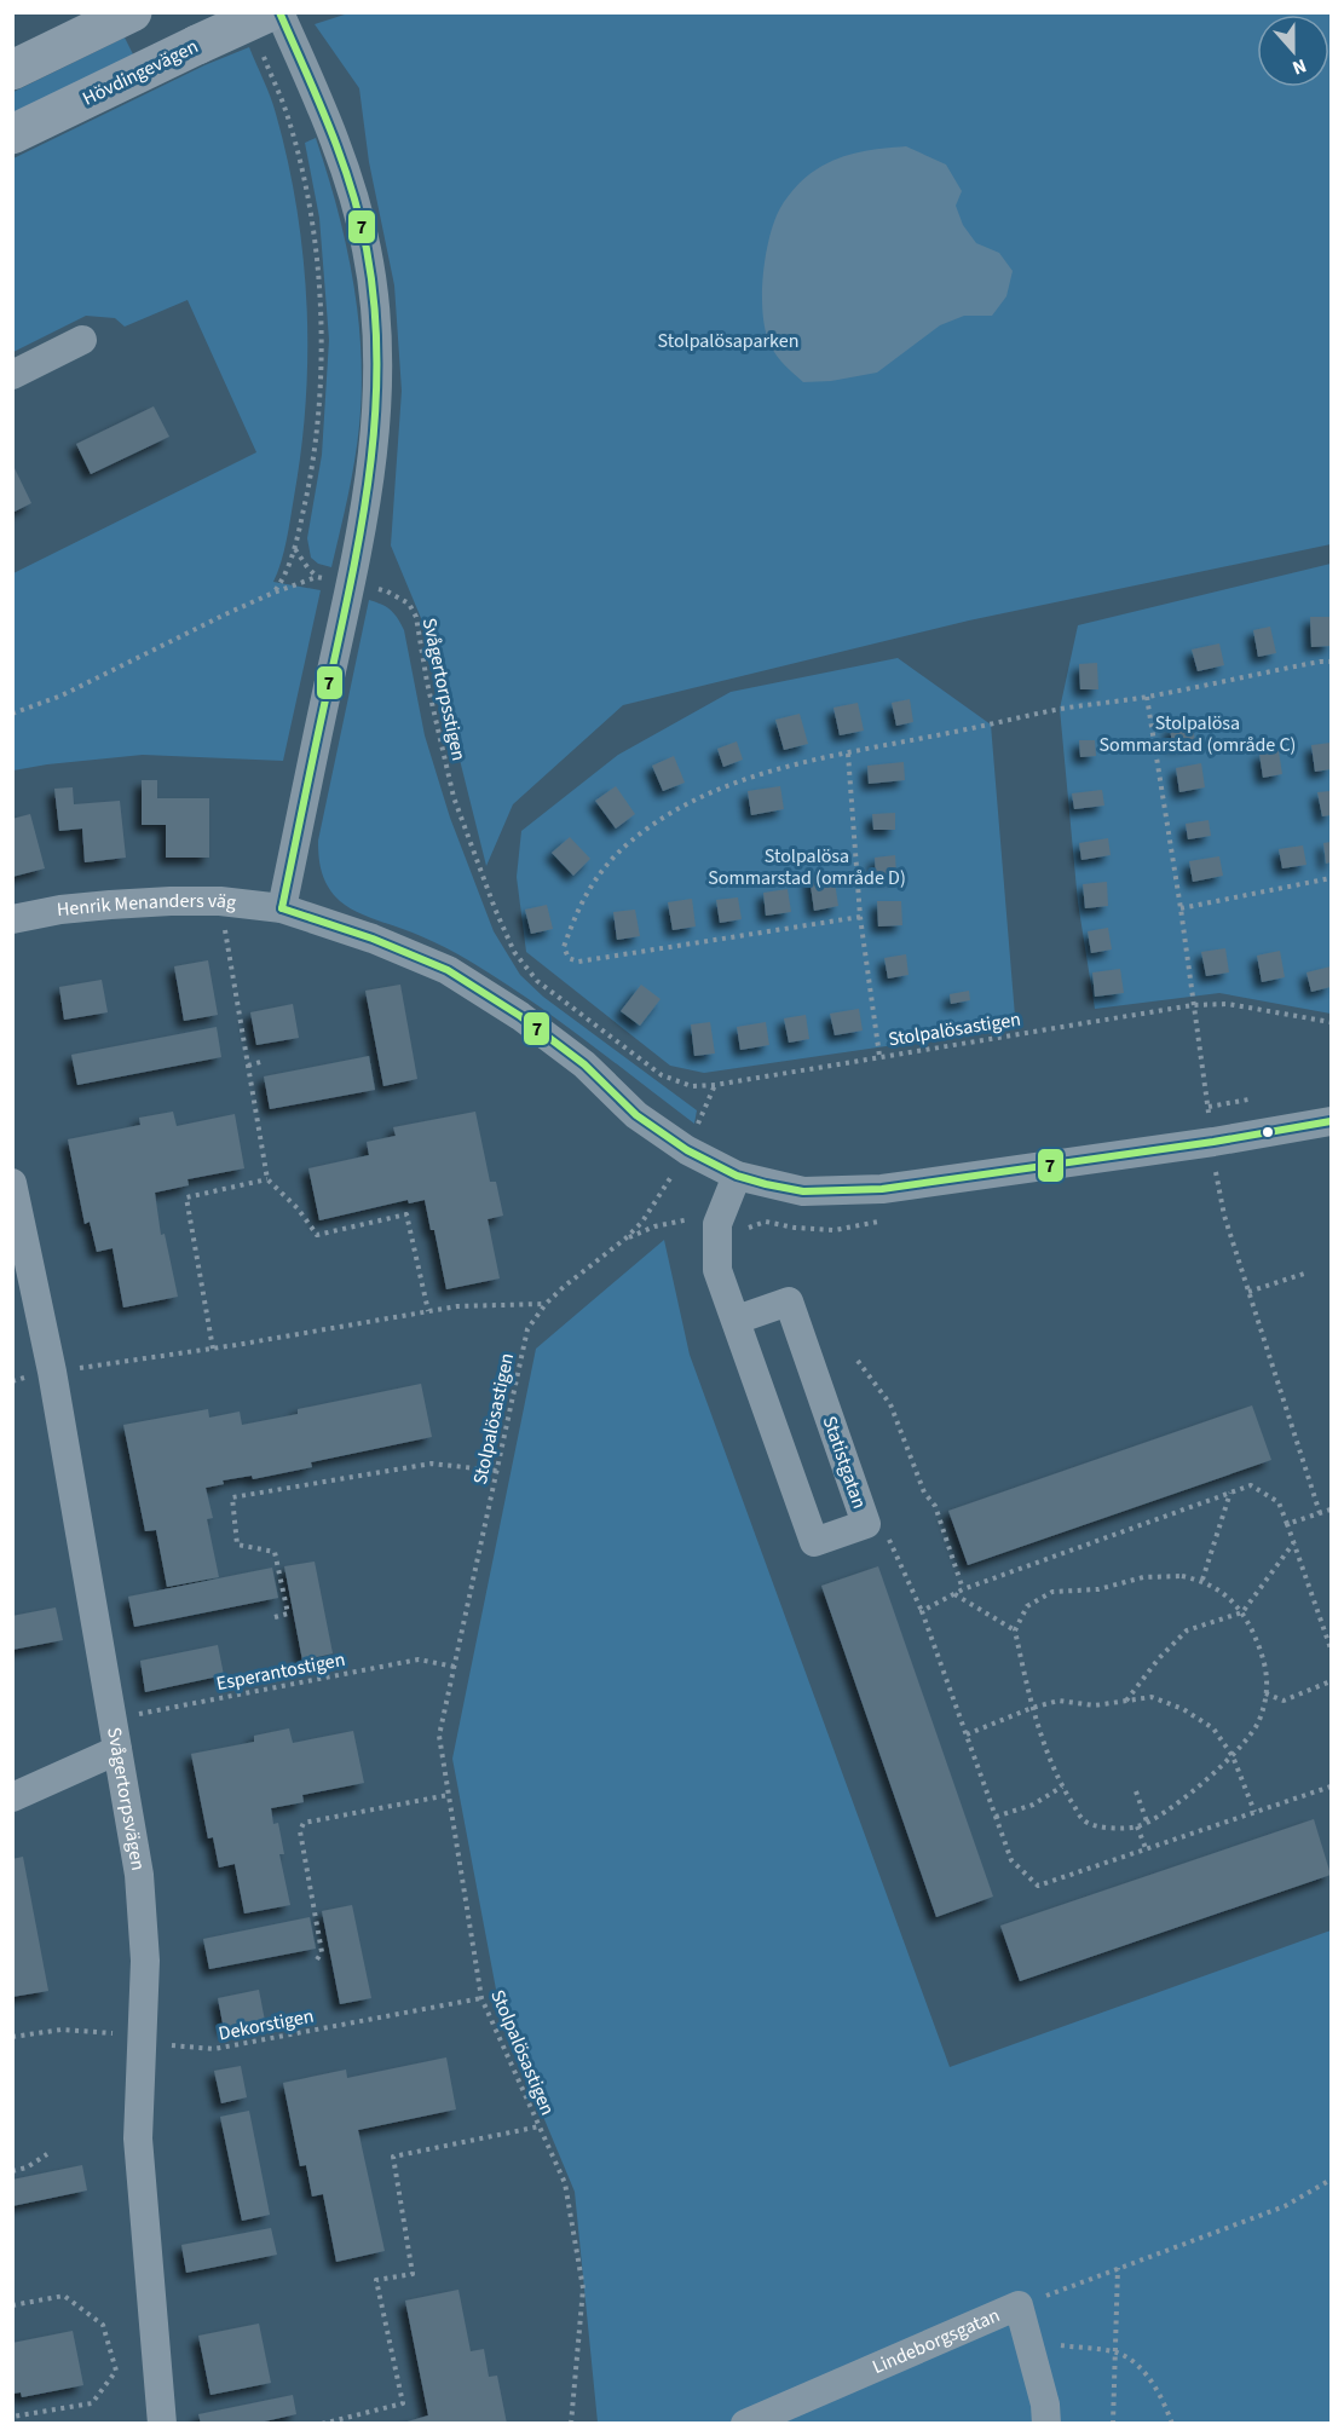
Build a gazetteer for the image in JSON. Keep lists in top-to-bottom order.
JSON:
{
  "streets": {
    "street": [
      "Hövdingevägen",
      "Henrik Menanders väg",
      "Statistgatan",
      "Svågertorpsvägen",
      "Lindeborgsgatan"
    ],
    "path": [
      "Svågertorpsstigen",
      "Stolpalösastigen",
      "Esperantostigen",
      "Dekorstigen"
    ]
  },
  "crossings": [
    ["Svågertorpsstigen", "Stolpalösastigen"],
    ["Henrik Menanders väg", "Stolpalösastigen"],
    ["Henrik Menanders väg", "Statistgatan"],
    ["Stolpalösastigen", "Esperantostigen"],
    ["Stolpalösastigen", "Dekorstigen"],
    ["Esperantostigen", "Svågertorpsvägen"],
    ["Svågertorpsvägen", "Dekorstigen"]
  ],
  "parks": ["Stolpalösaparken", "Stolpalösa Sommarstad (område C)", "Stolpalösa Sommarstad (område D)"],
  "lines": ["transit line 7"],
  "north": "bottom"
}
